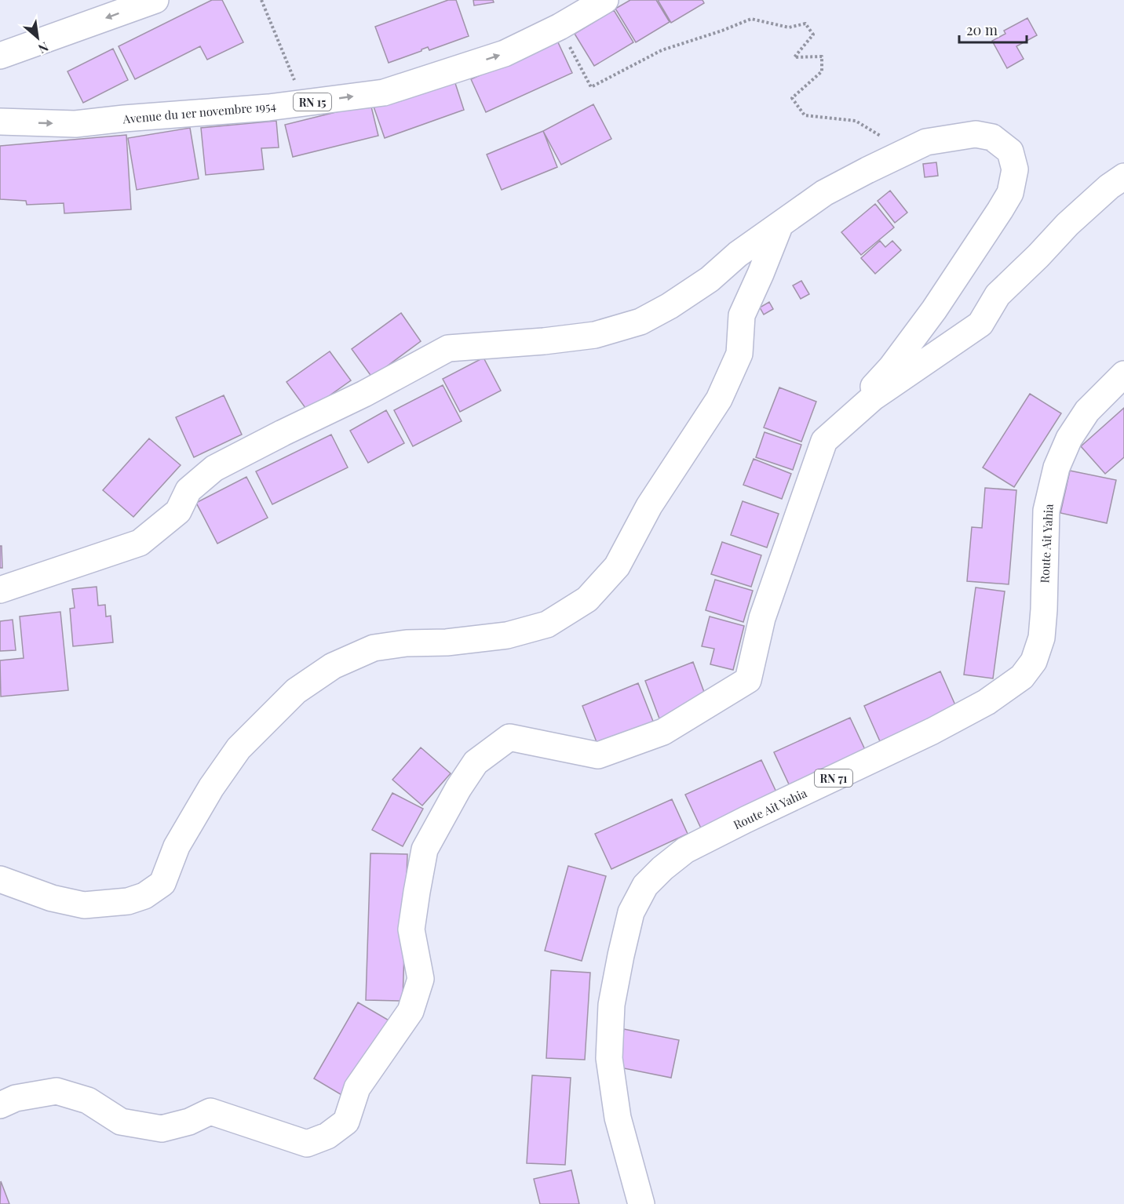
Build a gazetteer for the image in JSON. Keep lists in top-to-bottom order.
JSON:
{
  "streets": {
    "street": [
      "RN 15",
      "Avenue du 1er novembre 1954",
      "Route Ait Yahia",
      "RN 71"
    ]
  },
  "one_way": ["Avenue du 1er novembre 1954"],
  "scale_bar": "20 m",
  "north": "bottom right"
}
